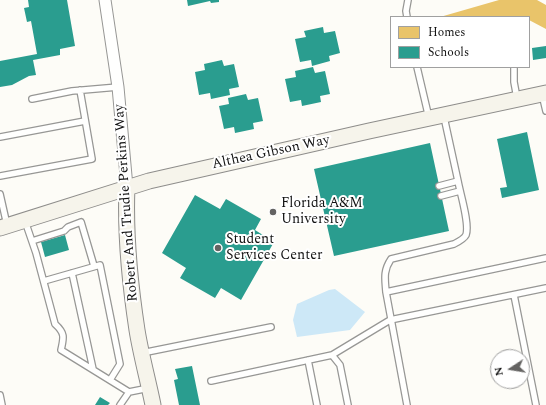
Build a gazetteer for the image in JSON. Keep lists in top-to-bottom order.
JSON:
{
  "streets": {
    "street": ["Althea Gibson Way", "Robert And Trudie Perkins Way"]
  },
  "crossings": [
    ["Althea Gibson Way", "Robert And Trudie Perkins Way"]
  ],
  "places": ["Florida A&M University", "Student Services Center"],
  "legend": ["Homes", "Schools"],
  "north": "left"
}
